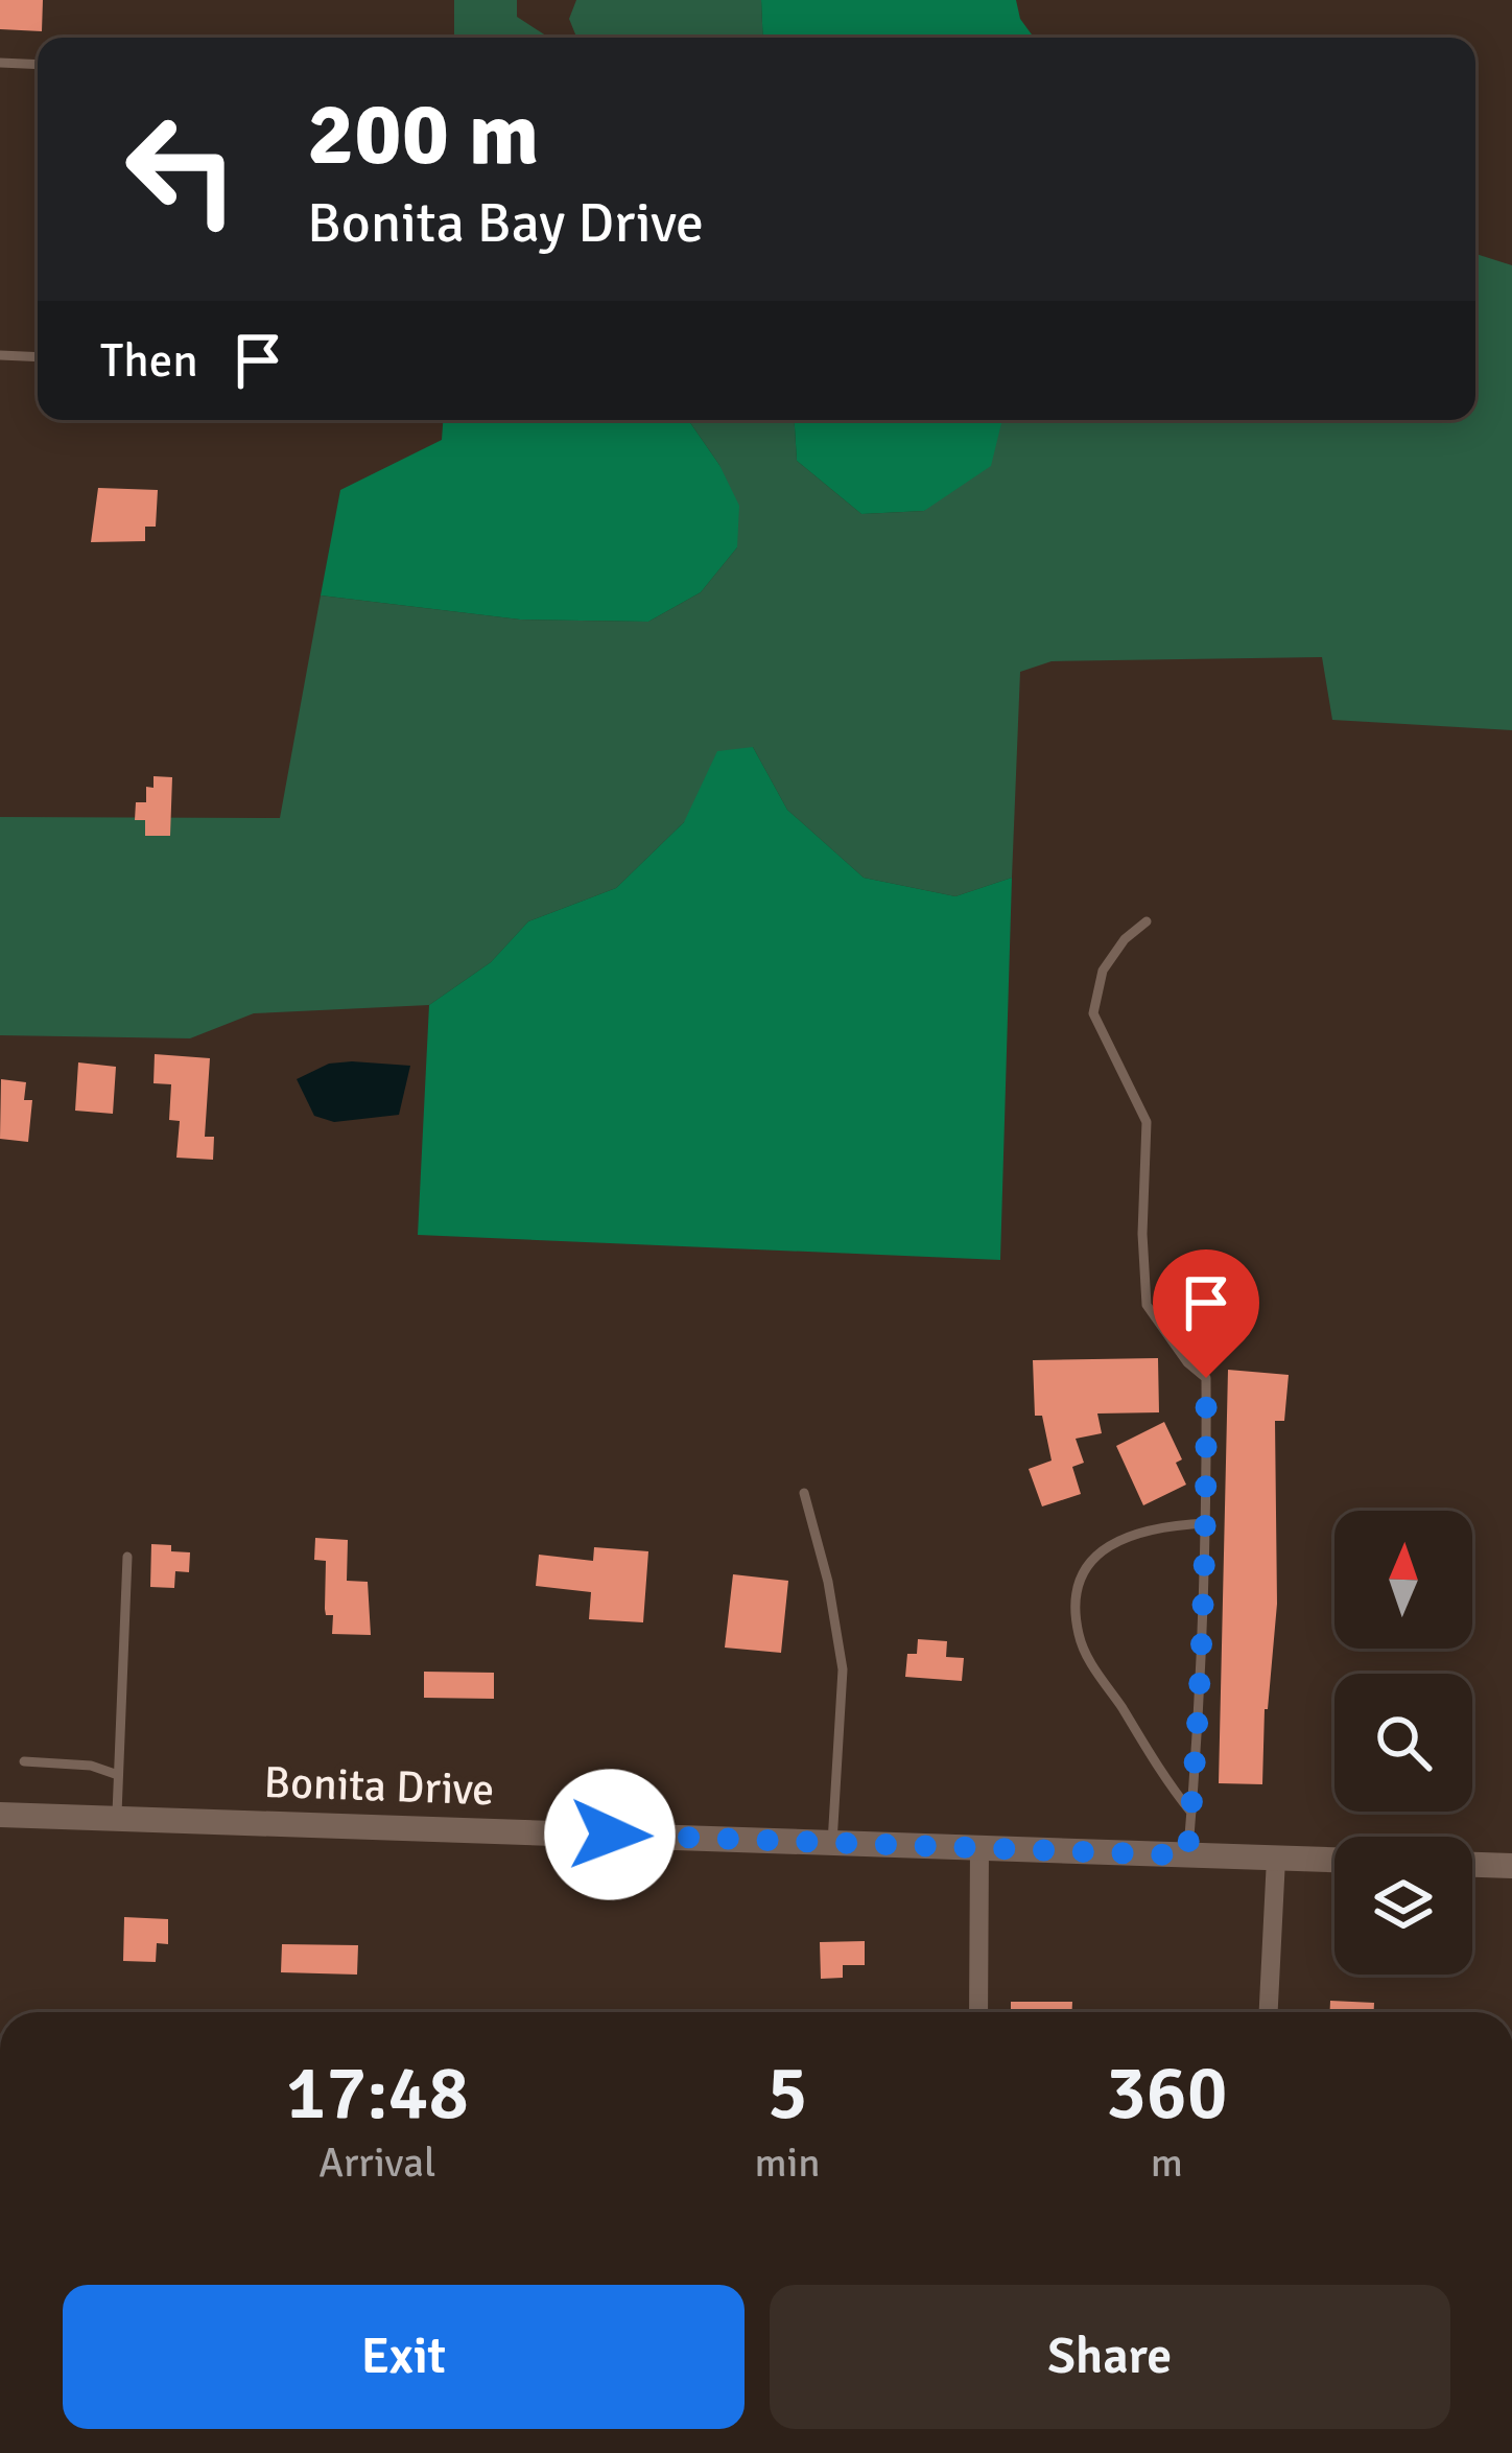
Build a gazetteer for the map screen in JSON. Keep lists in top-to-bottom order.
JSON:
{
  "streets": {
    "street": ["Bonita Drive"]
  },
  "north": "top",
  "page": {
    "turn": ["200 m", "Bonita Bay Drive"],
    "then": "Then",
    "eta": [
      "17:48",
      "Arrival",
      "5",
      "min",
      "360",
      "m"
    ],
    "buttons": ["Exit", "Share"]
  }
}
